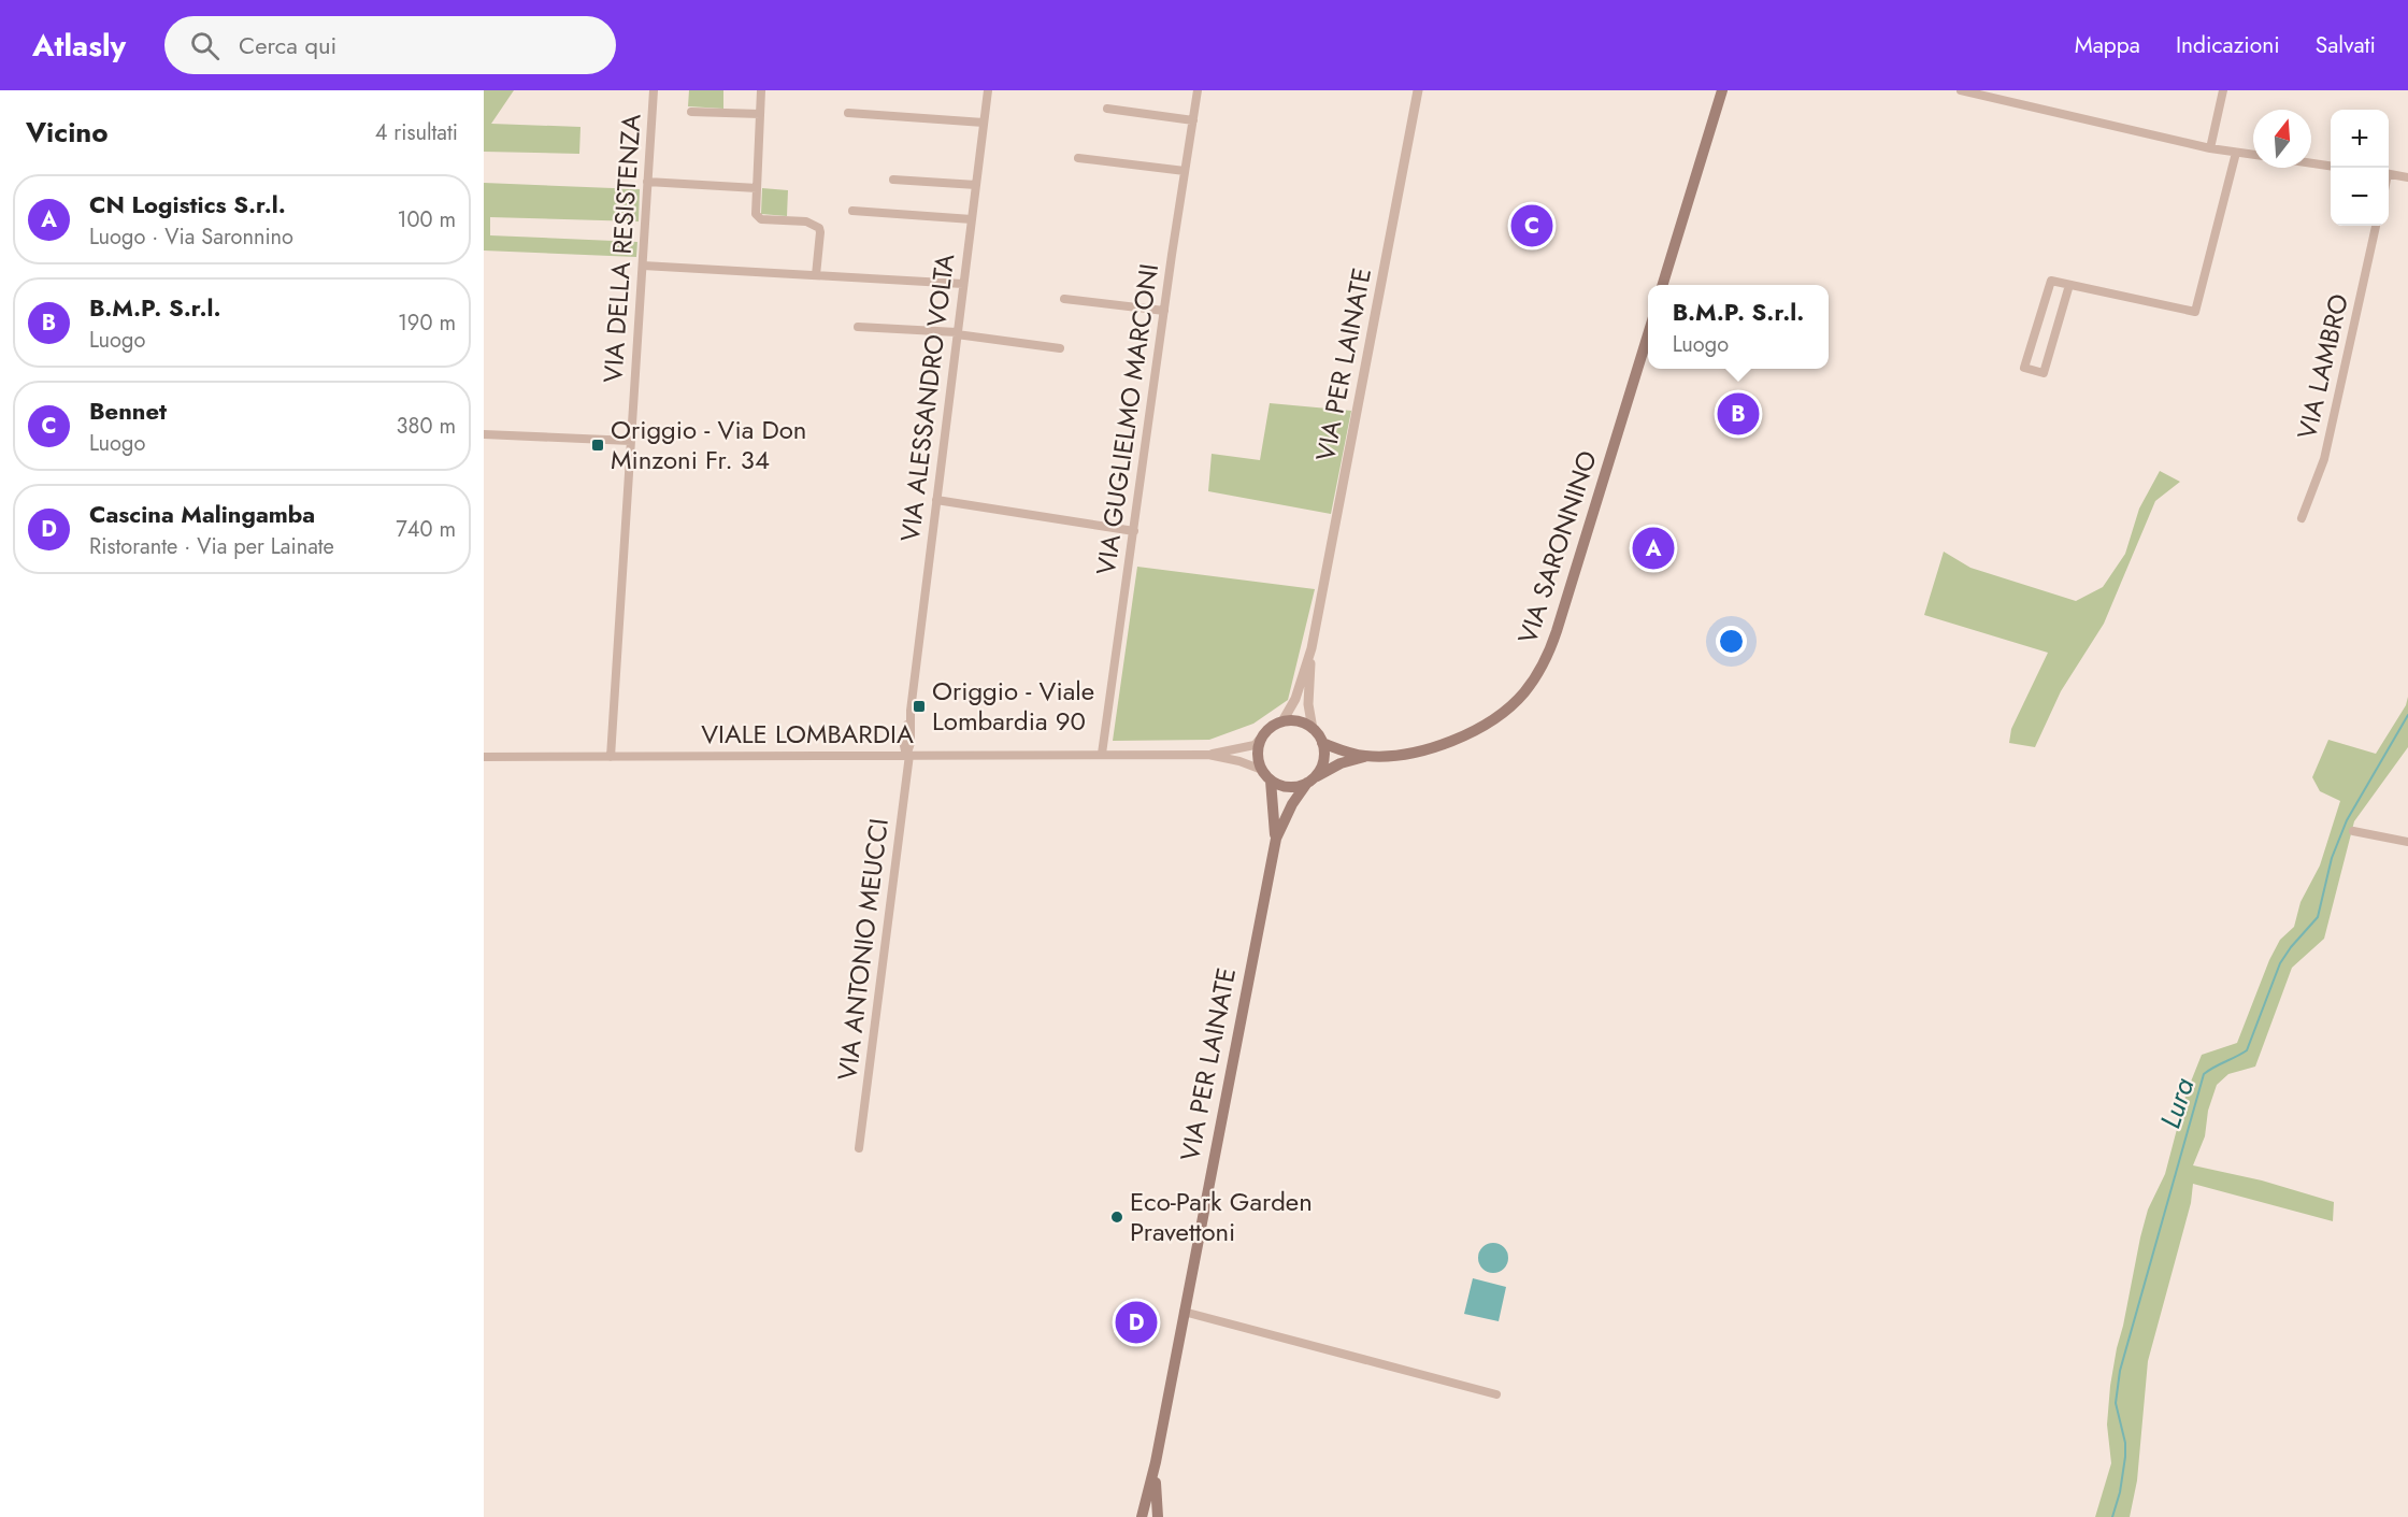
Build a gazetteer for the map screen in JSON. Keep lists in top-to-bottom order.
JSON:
{
  "streets": {
    "main road": ["VIA PER LAINATE", "VIA SARONNINO"],
    "street": [
      "VIA DELLA RESISTENZA",
      "VIA LAMBRO",
      "VIA ALESSANDRO VOLTA",
      "VIA GUGLIELMO MARCONI",
      "VIALE LOMBARDIA",
      "VIA ANTONIO MEUCCI"
    ]
  },
  "crossings": [
    ["VIA DELLA RESISTENZA", "VIALE LOMBARDIA"],
    ["VIA PER LAINATE", "VIA SARONNINO"],
    ["VIA PER LAINATE", "VIALE LOMBARDIA"],
    ["VIA ALESSANDRO VOLTA", "VIALE LOMBARDIA"],
    ["VIA ALESSANDRO VOLTA", "VIA ANTONIO MEUCCI"],
    ["VIA GUGLIELMO MARCONI", "VIALE LOMBARDIA"],
    ["VIA SARONNINO", "VIALE LOMBARDIA"],
    ["VIALE LOMBARDIA", "VIA ANTONIO MEUCCI"]
  ],
  "water": ["Lura"],
  "places": {
    "transit": ["Origgio - Via Don Minzoni Fr. 34", "Origgio - Viale Lombardia 90"],
    "other": ["Eco-Park Garden Pravettoni"]
  },
  "north": "top",
  "page": {
    "header": "Atlasly",
    "search": "Cerca qui",
    "nav": ["Mappa", "Indicazioni", "Salvati"],
    "heading": ["Vicino", "4 risultati"],
    "map_buttons": ["+", "−"],
    "list": [
      {
        "mark": "A",
        "name": "CN Logistics S.r.l.",
        "note": "Luogo · Via Saronnino",
        "value": "100 m"
      },
      {
        "mark": "B",
        "name": "B.M.P. S.r.l.",
        "note": "Luogo",
        "value": "190 m"
      },
      {
        "mark": "C",
        "name": "Bennet",
        "note": "Luogo",
        "value": "380 m"
      },
      {
        "mark": "D",
        "name": "Cascina Malingamba",
        "note": "Ristorante · Via per Lainate",
        "value": "740 m"
      }
    ],
    "pins": [
      "C",
      "B",
      "A",
      "D"
    ],
    "popup": ["B.M.P. S.r.l.", "Luogo"]
  }
}
